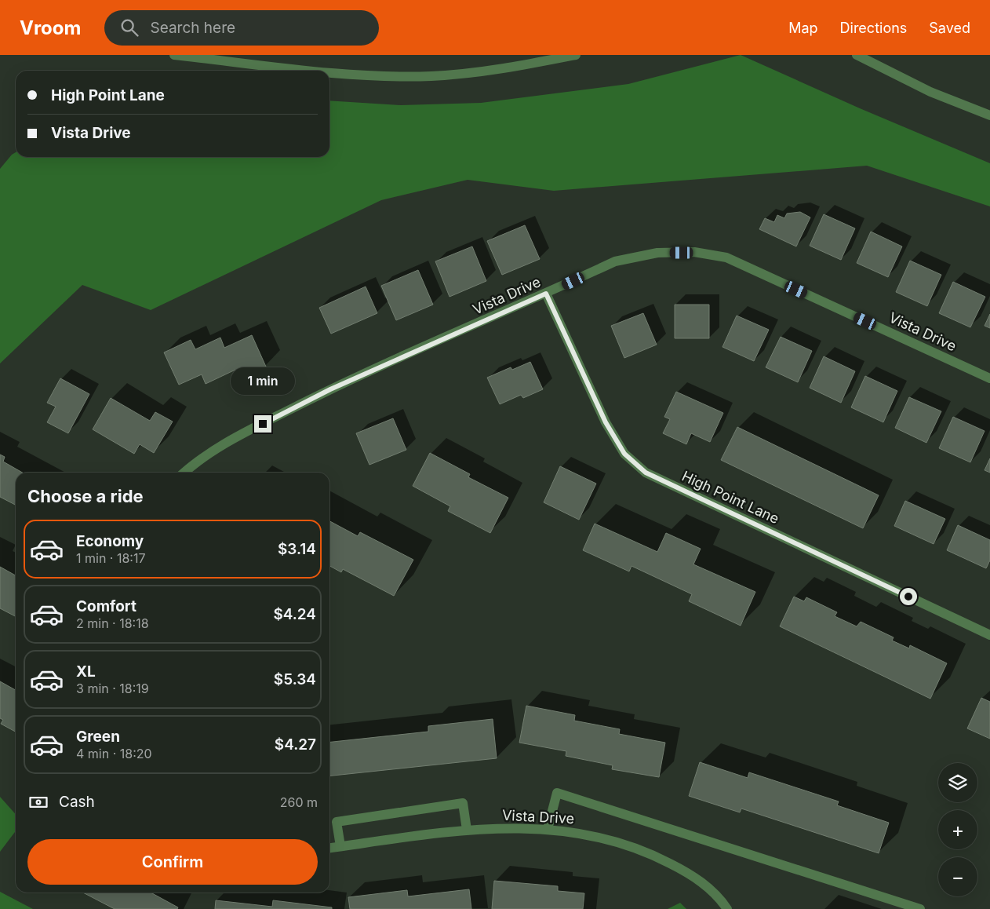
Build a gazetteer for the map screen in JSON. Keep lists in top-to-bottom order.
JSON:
{
  "streets": {
    "street": ["Vista Drive", "High Point Lane"]
  },
  "crossings": [
    ["Vista Drive", "High Point Lane"]
  ],
  "page": {
    "header": "Vroom",
    "search": "Search here",
    "nav": ["Map", "Directions", "Saved"],
    "banner": ["High Point Lane", "Vista Drive"],
    "bubble": "1 min",
    "heading": "Choose a ride",
    "list": [
      {
        "name": "Economy",
        "note": "1 min · 18:17",
        "value": "$3.14"
      },
      {
        "name": "Comfort",
        "note": "2 min · 18:18",
        "value": "$4.24"
      },
      {
        "name": "XL",
        "note": "3 min · 18:19",
        "value": "$5.34"
      },
      {
        "name": "Green",
        "note": "4 min · 18:20",
        "value": "$4.27"
      }
    ],
    "map_buttons": ["+", "−"],
    "pay": ["Cash", "260 m"],
    "buttons": "Confirm"
  }
}
